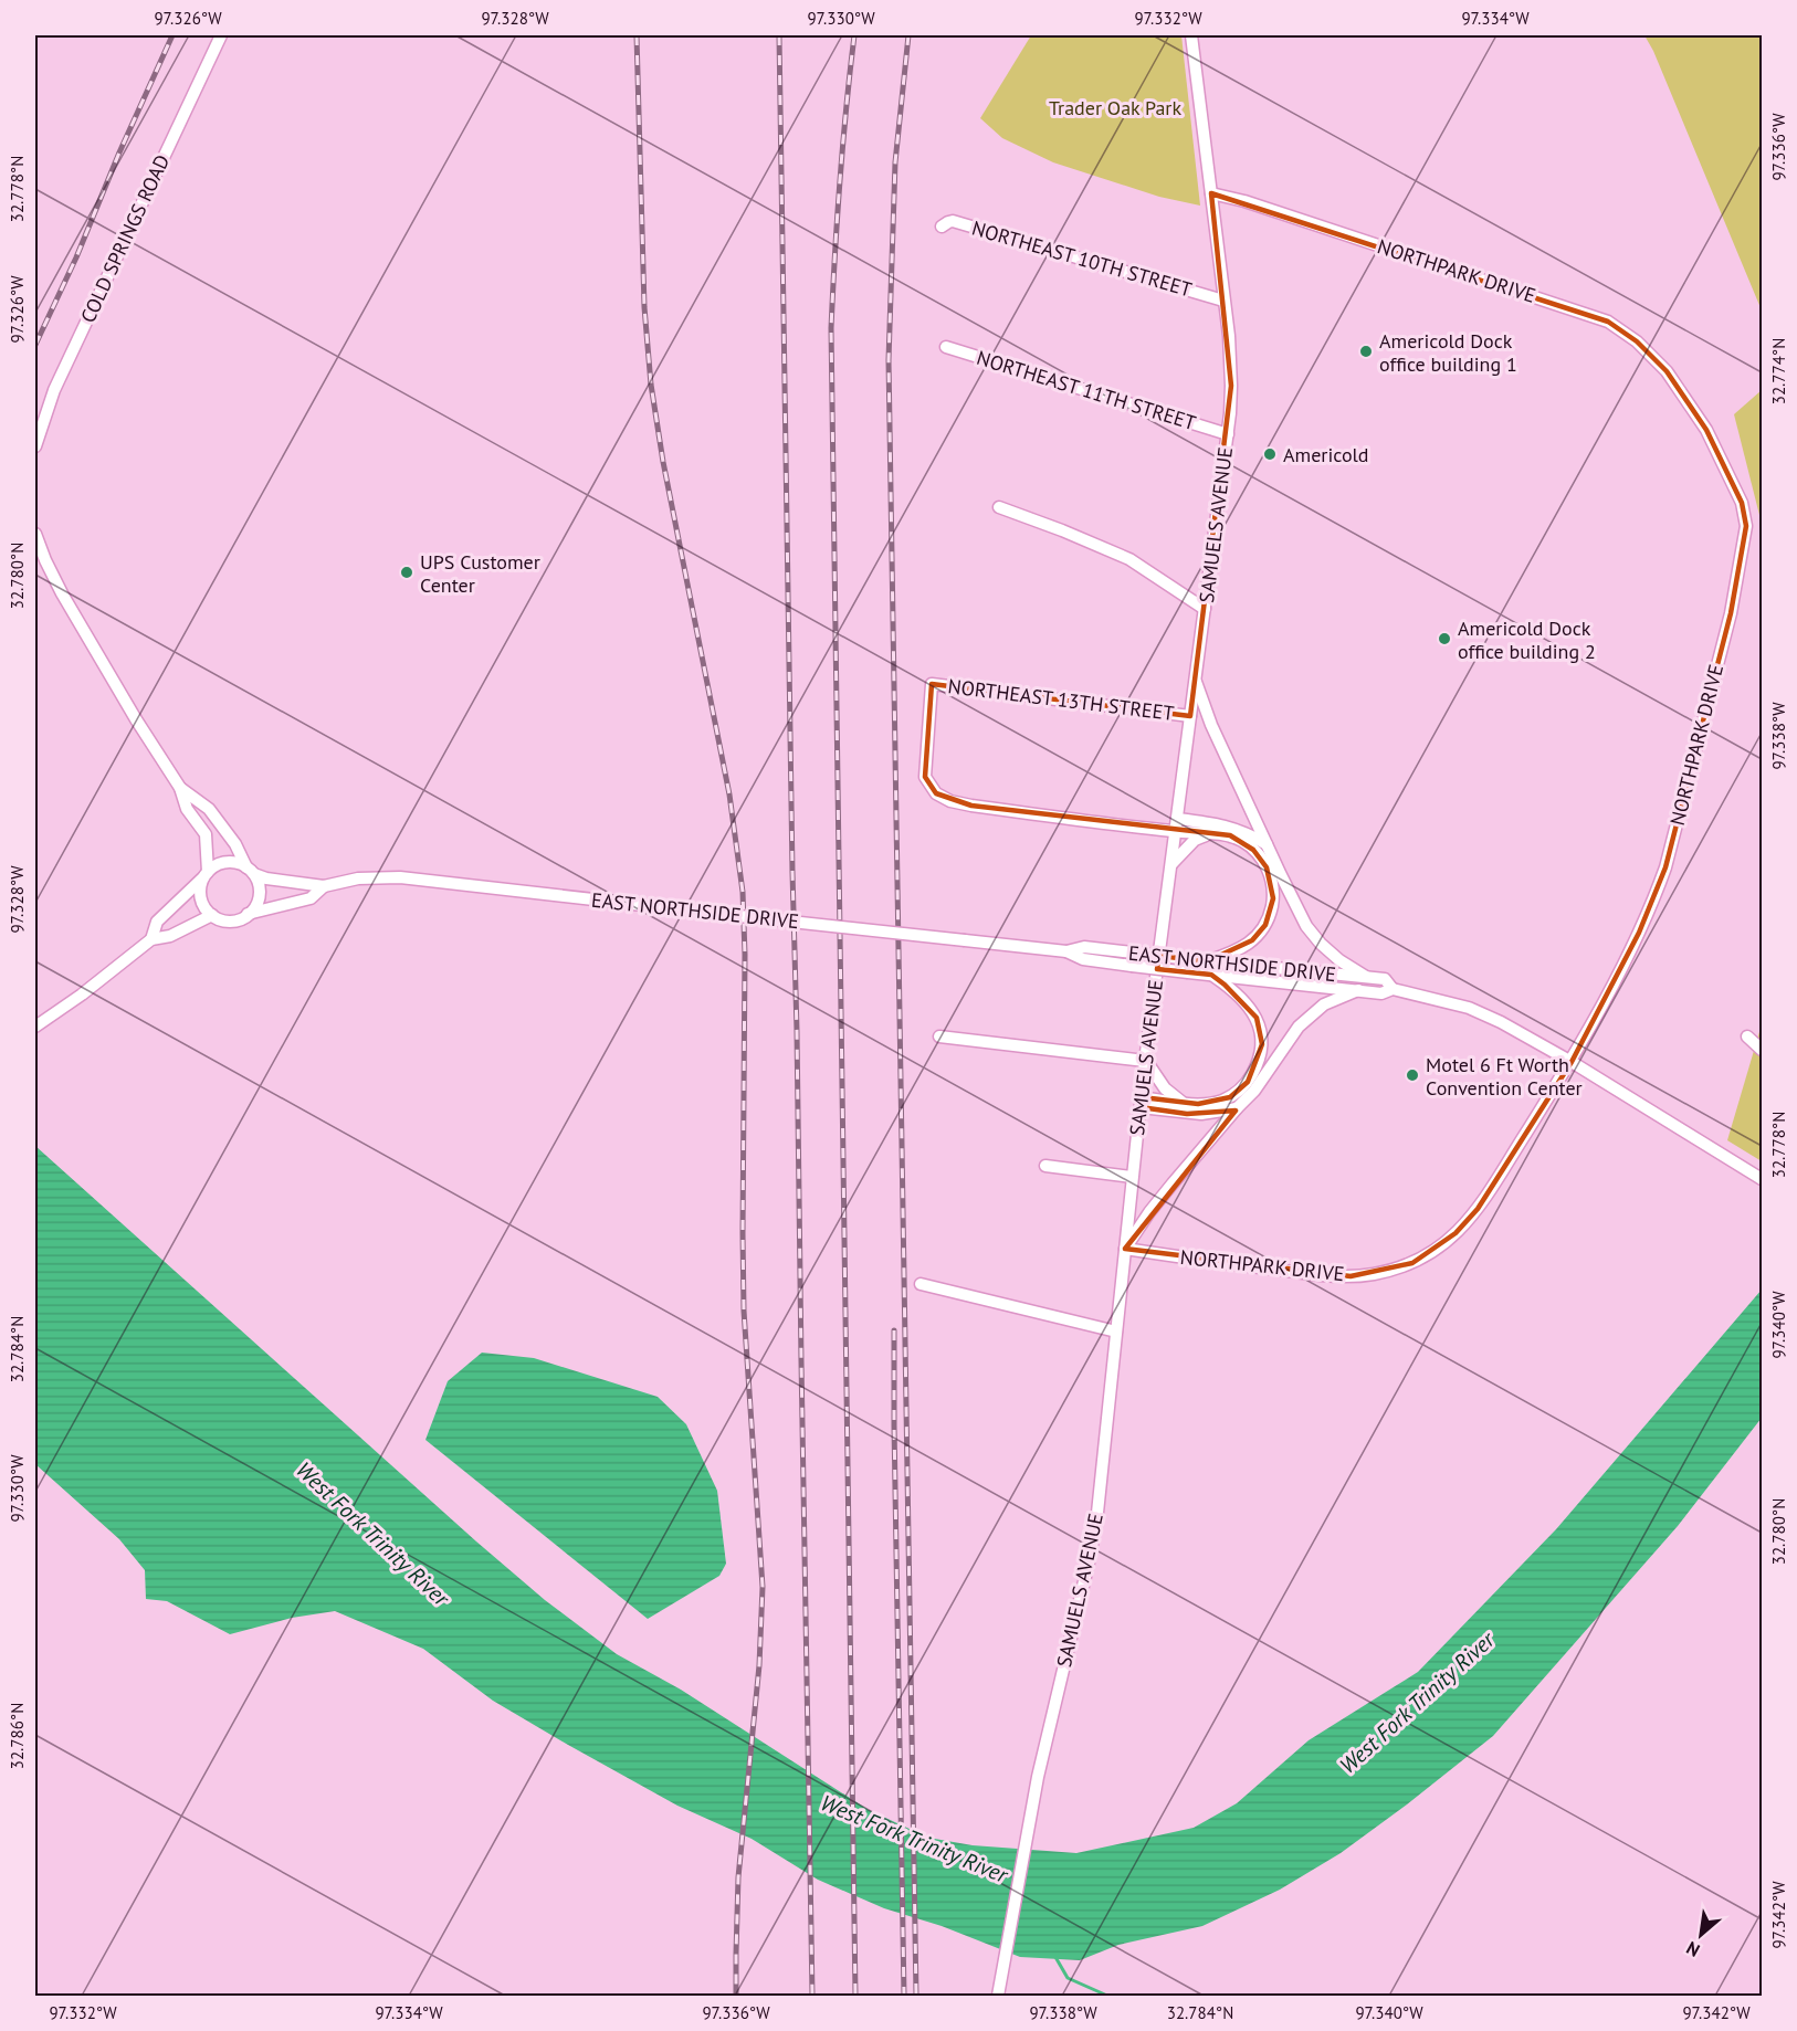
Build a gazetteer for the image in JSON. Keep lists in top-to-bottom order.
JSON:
{
  "streets": {
    "street": [
      "COLD SPRINGS ROAD",
      "NORTHEAST 10TH STREET",
      "NORTHPARK DRIVE",
      "NORTHEAST 11TH STREET",
      "SAMUELS AVENUE",
      "NORTHEAST 13TH STREET",
      "EAST NORTHSIDE DRIVE"
    ]
  },
  "crossings": [
    ["NORTHEAST 10TH STREET", "SAMUELS AVENUE"],
    ["NORTHPARK DRIVE", "SAMUELS AVENUE"],
    ["NORTHPARK DRIVE", "EAST NORTHSIDE DRIVE"],
    ["NORTHEAST 11TH STREET", "SAMUELS AVENUE"],
    ["SAMUELS AVENUE", "NORTHEAST 13TH STREET"]
  ],
  "water": ["West Fork Trinity River"],
  "parks": ["Trader Oak Park"],
  "places": [
    "Americold Dock office building 1",
    "Americold",
    "UPS Customer Center",
    "Americold Dock office building 2",
    "Motel 6 Ft Worth Convention Center"
  ],
  "north": "bottom left",
  "coordinates": [
    "97.326°W",
    "97.328°W",
    "97.330°W",
    "97.332°W",
    "97.334°W",
    "97.336°W",
    "32.778°N",
    "32.774°N",
    "32.780°N",
    "97.338°W",
    "97.340°W",
    "32.784°N",
    "32.786°N",
    "97.342°W"
  ]
}
